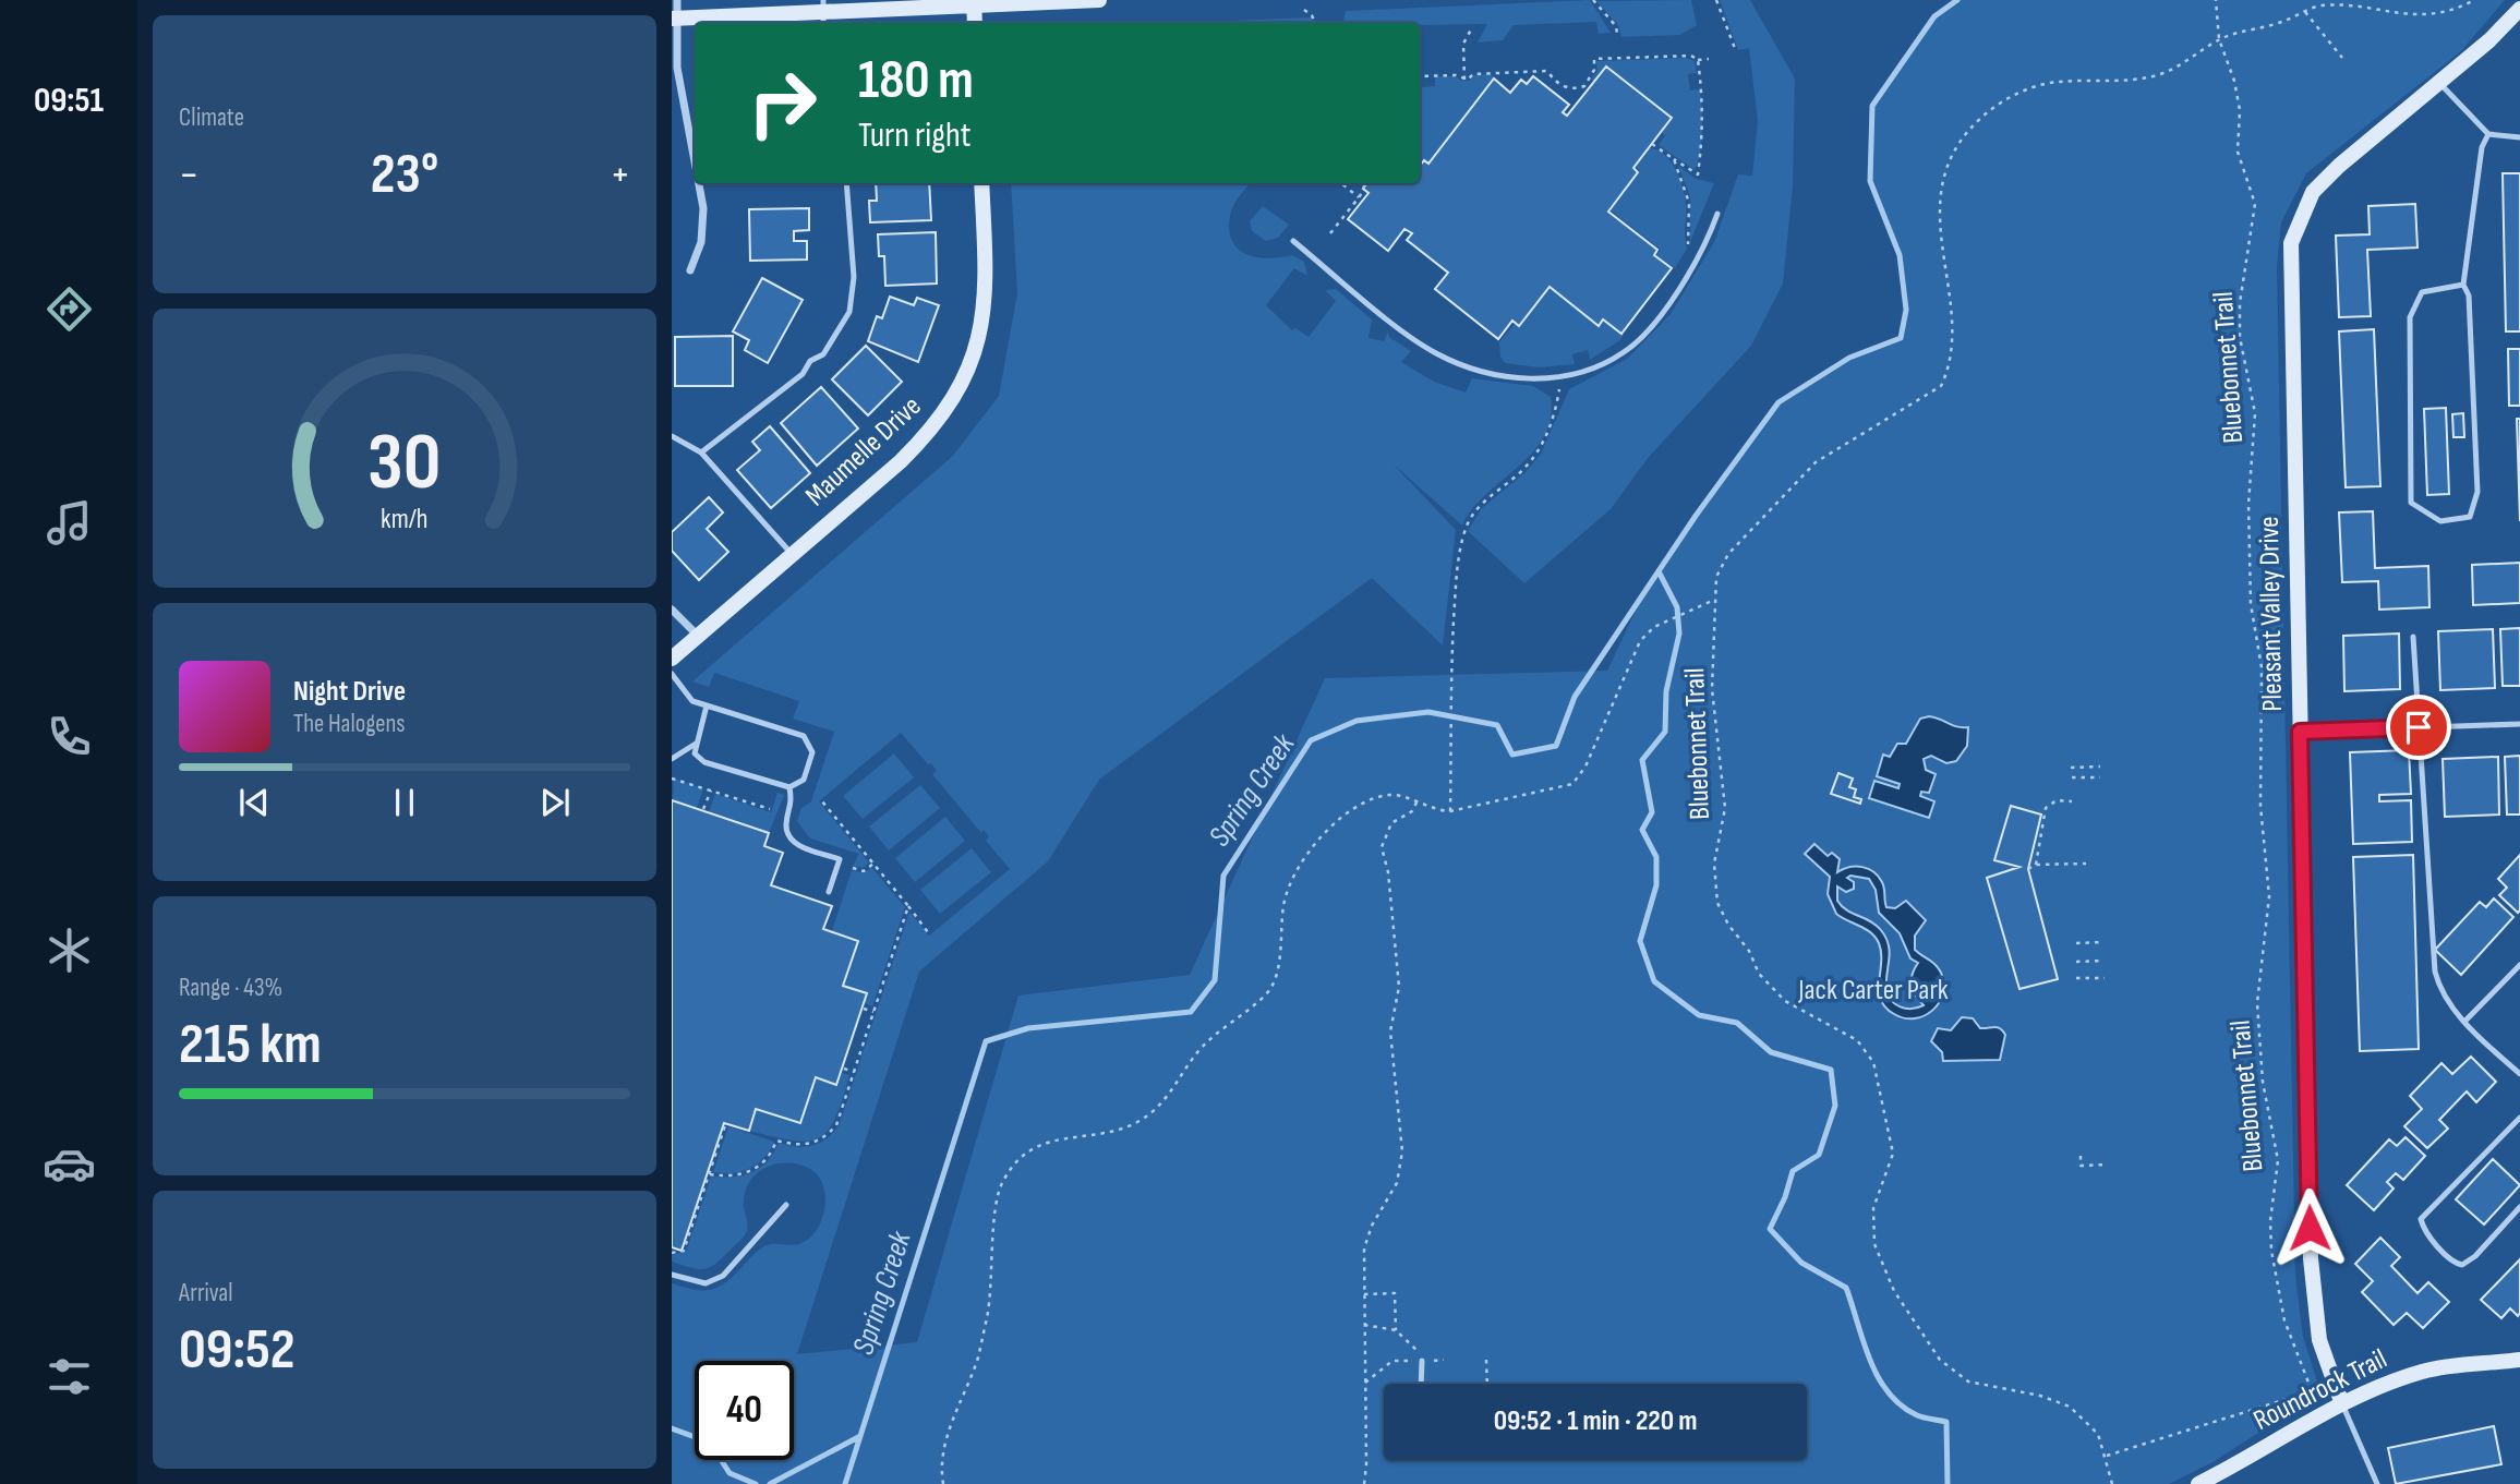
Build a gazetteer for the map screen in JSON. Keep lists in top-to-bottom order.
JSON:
{
  "streets": {
    "street": ["Maumelle Drive", "Pleasant Valley Drive", "Roundrock Trail"],
    "path": ["Bluebonnet Trail"]
  },
  "crossings": [
    ["Pleasant Valley Drive", "Roundrock Trail"]
  ],
  "water": ["Spring Creek"],
  "parks": ["Jack Carter Park"],
  "page": {
    "tabs": "09:51",
    "tile": [
      "Climate",
      ["Range · 43%", "215 km"],
      ["Arrival", "09:52"]
    ],
    "turn": ["180 m", "Turn right"],
    "heat": ["−", "23°", "+"],
    "song": ["Night Drive", "The Halogens"],
    "limit": "40",
    "trip": "09:52 · 1 min · 220 m",
    "gauge": ["30", "km/h"]
  }
}
